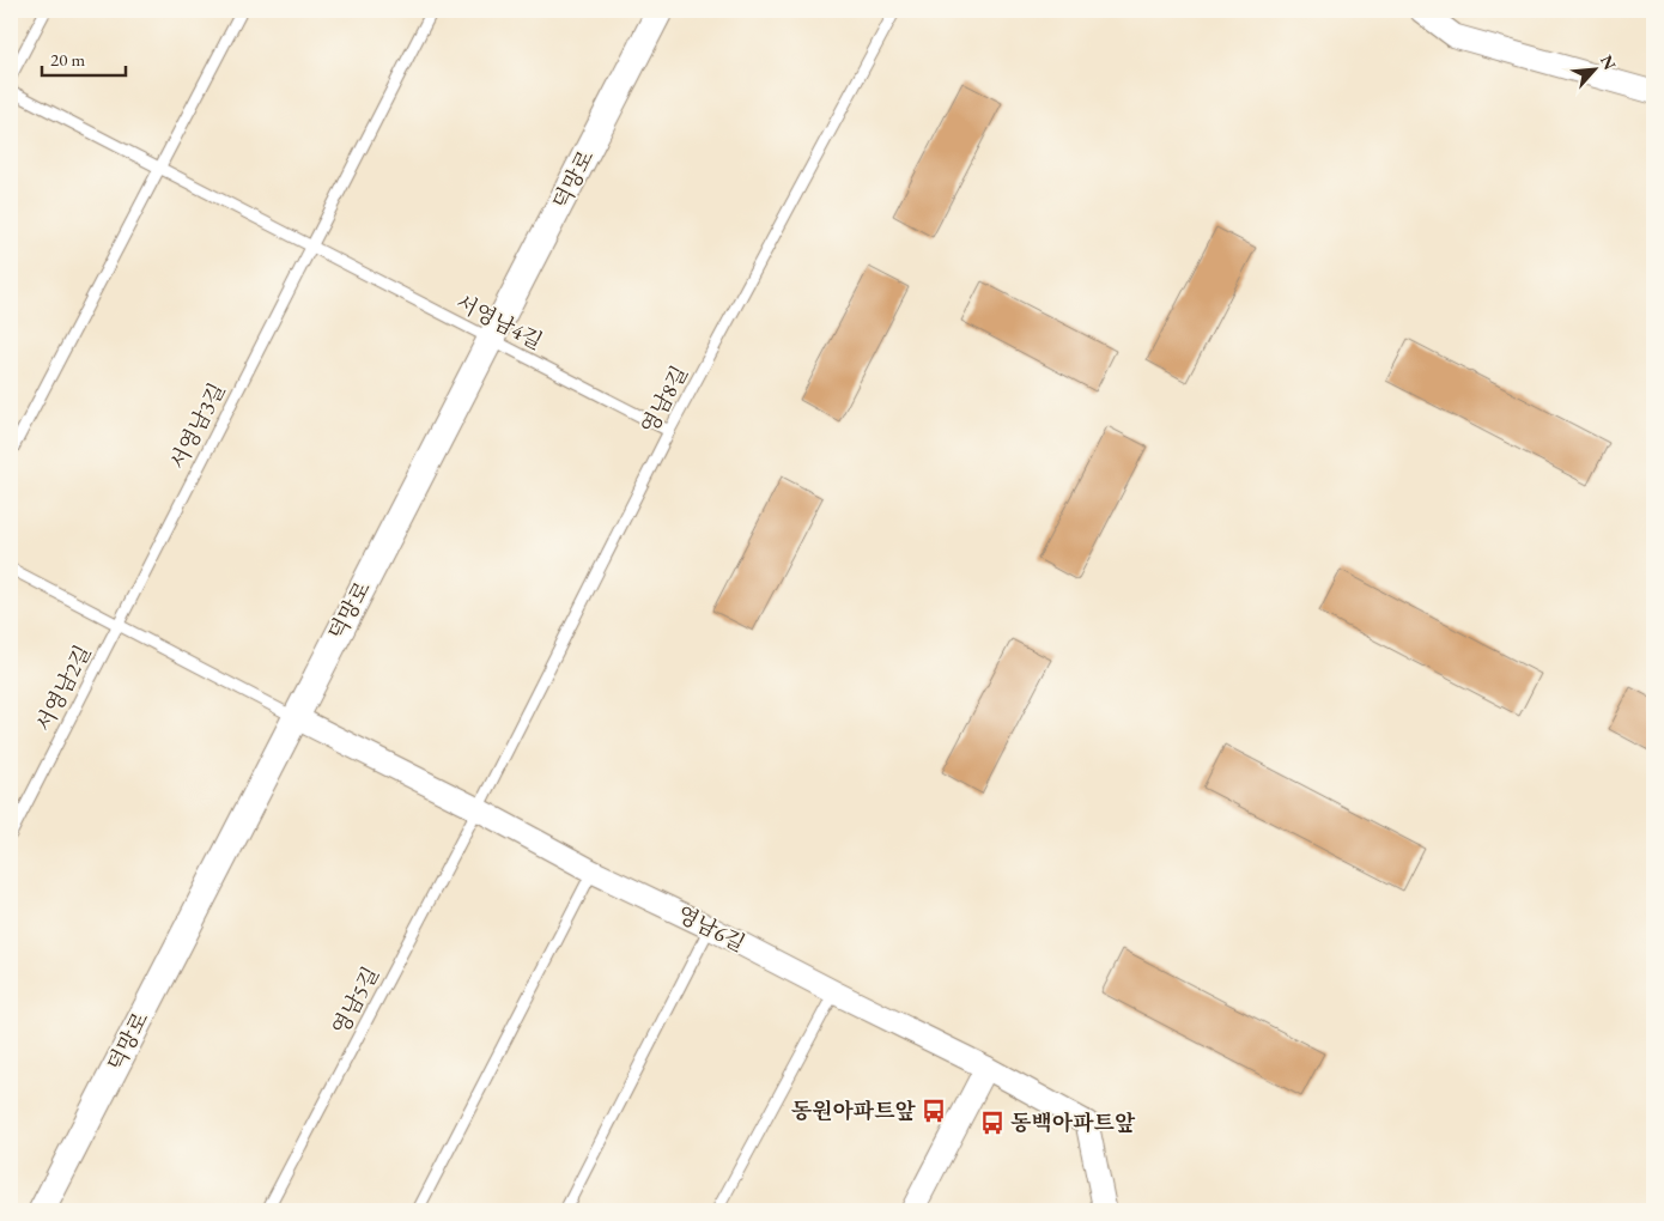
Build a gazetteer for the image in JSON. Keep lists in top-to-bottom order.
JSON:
{
  "streets": {
    "street": ["덕망로", "영남6길"],
    "lane": [
      "서영남4길",
      "영남8길",
      "서영남3길",
      "서영남2길",
      "영남5길"
    ]
  },
  "crossings": [
    ["덕망로", "서영남4길"],
    ["덕망로", "영남6길"],
    ["서영남4길", "영남8길"],
    ["서영남4길", "서영남3길"],
    ["영남8길", "영남6길"],
    ["영남8길", "영남5길"],
    ["서영남3길", "서영남2길"],
    ["영남6길", "영남5길"]
  ],
  "places": {
    "bus stop": ["동원아파트앞", "동백아파트앞"]
  },
  "scale_bar": "20 m",
  "north": "top right"
}
